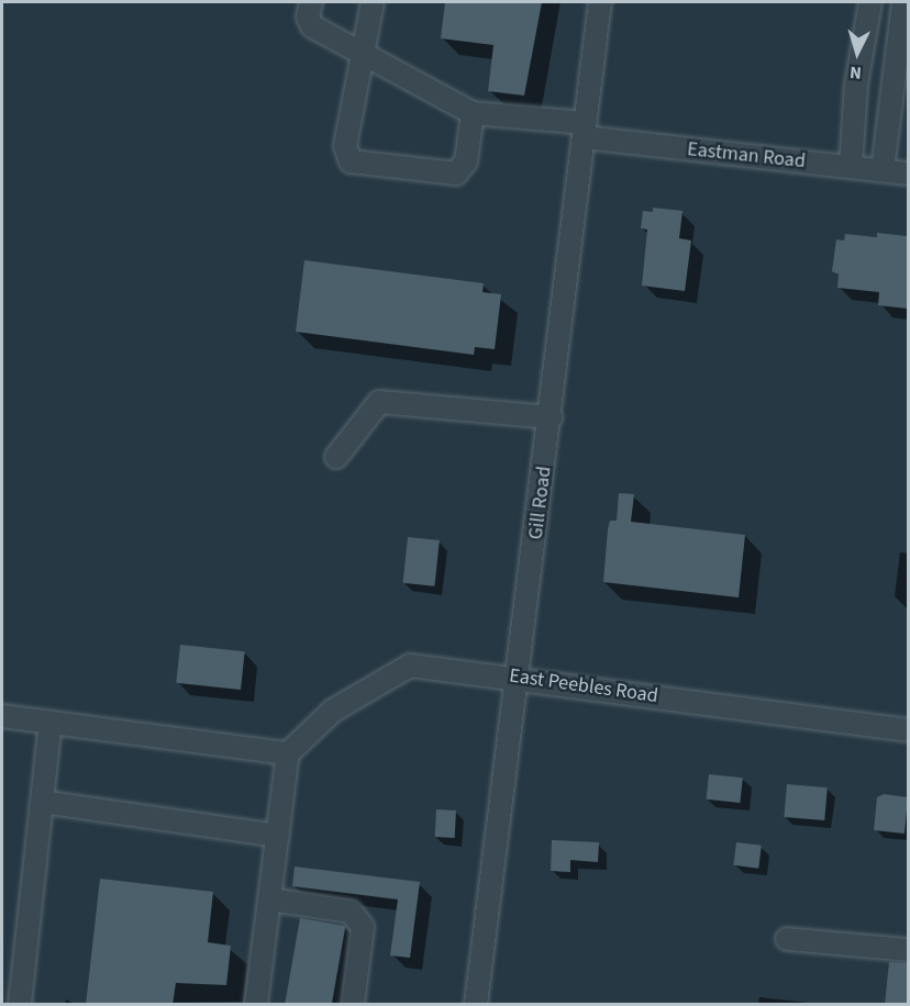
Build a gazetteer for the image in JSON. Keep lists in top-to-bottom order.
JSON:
{
  "streets": {
    "street": ["Eastman Road", "Gill Road", "East Peebles Road"]
  },
  "crossings": [
    ["Eastman Road", "Gill Road"],
    ["Gill Road", "East Peebles Road"]
  ],
  "north": "bottom"
}
